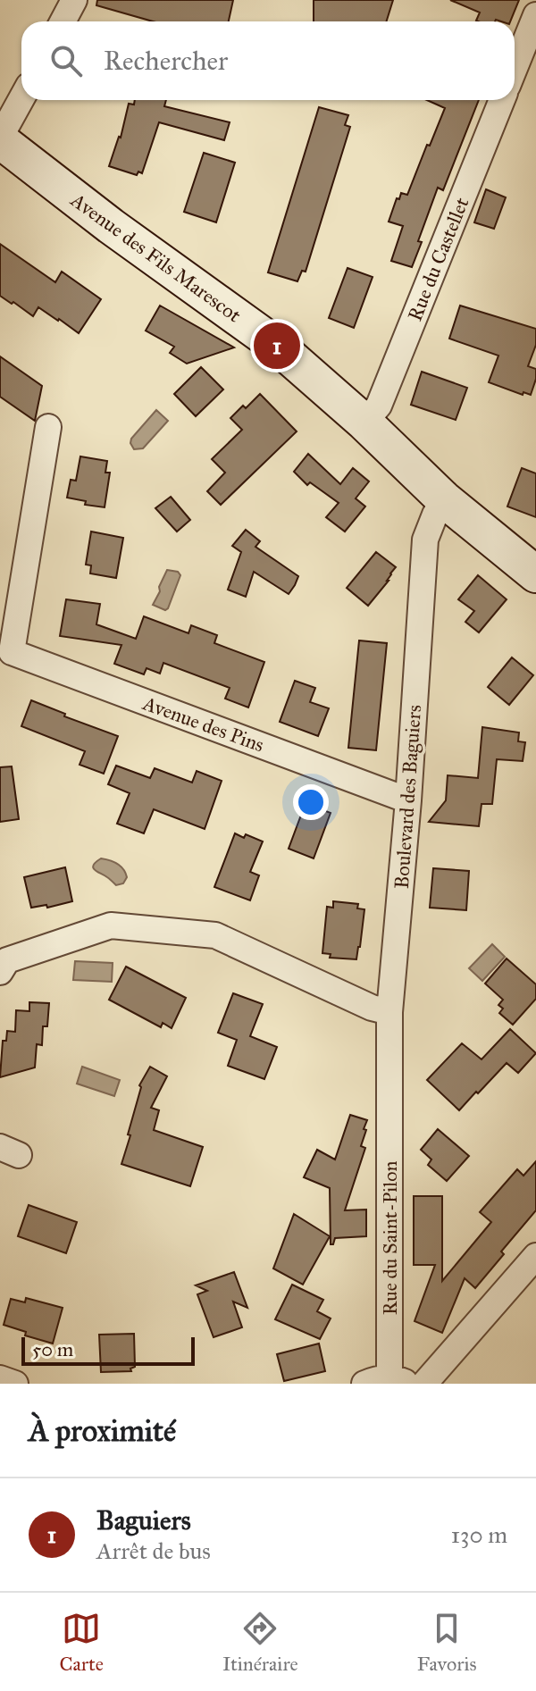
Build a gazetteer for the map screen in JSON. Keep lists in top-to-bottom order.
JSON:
{
  "streets": {
    "street": [
      "Avenue des Fils Marescot",
      "Rue du Castellet",
      "Avenue des Pins",
      "Boulevard des Baguiers",
      "Rue du Saint-Pilon"
    ]
  },
  "crossings": [
    ["Avenue des Fils Marescot", "Rue du Castellet"],
    ["Avenue des Fils Marescot", "Boulevard des Baguiers"],
    ["Avenue des Pins", "Boulevard des Baguiers"],
    ["Boulevard des Baguiers", "Rue du Saint-Pilon"]
  ],
  "scale_bar": "50 m",
  "page": {
    "search": "Rechercher",
    "pins": "1",
    "scale": "50 m",
    "heading": "À proximité",
    "list": [
      {
        "mark": "1",
        "name": "Baguiers",
        "note": "Arrêt de bus",
        "value": "130 m"
      }
    ],
    "nav": ["Carte", "Itinéraire", "Favoris"]
  }
}
